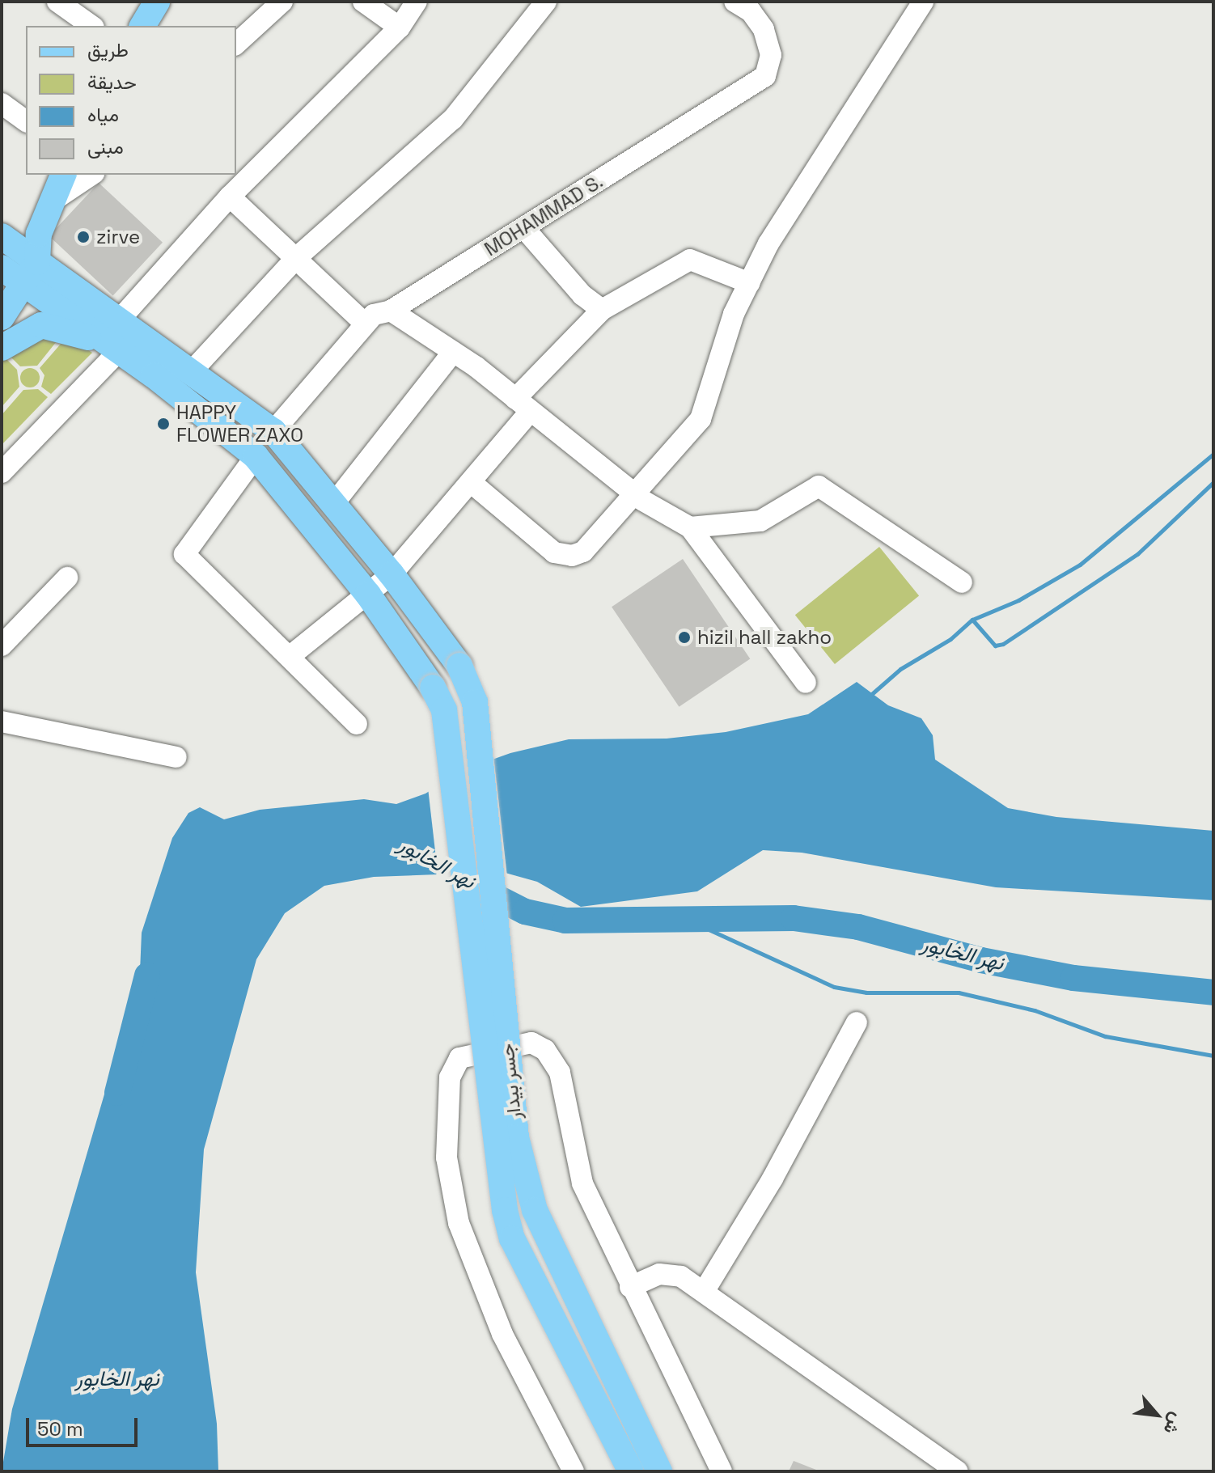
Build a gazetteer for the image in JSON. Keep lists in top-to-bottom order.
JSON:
{
  "streets": {
    "main road": ["جسر بيدار"],
    "street": ["MOHAMMAD S."]
  },
  "crossings": [
    ["MOHAMMAD S.", "جسر بيدار"]
  ],
  "water": ["نهر الخابور"],
  "places": ["zirve", "HAPPY FLOWER ZAXO", "hizil hall zakho"],
  "legend": [
    "طريق",
    "حديقة",
    "مياه",
    "مبنى"
  ],
  "scale_bar": "50 m",
  "north": "bottom right"
}
